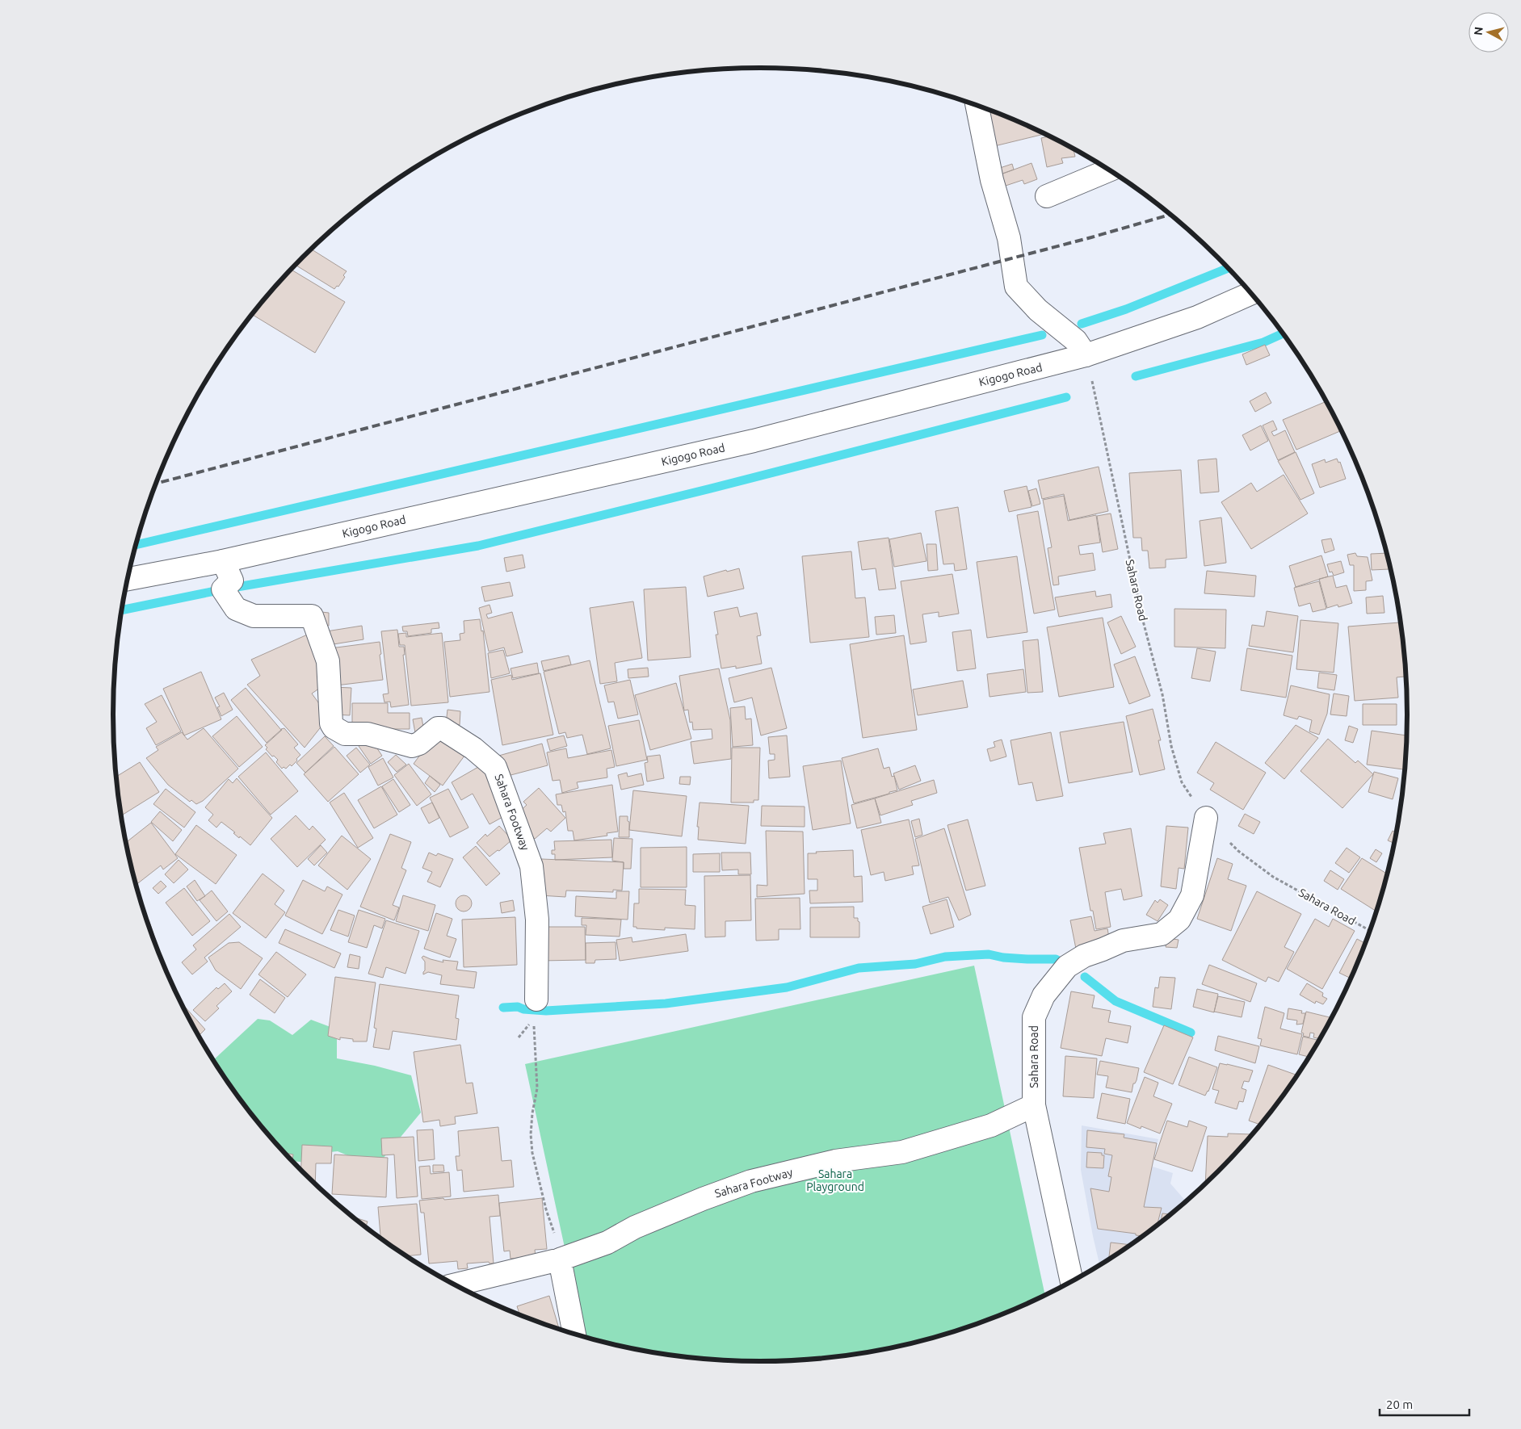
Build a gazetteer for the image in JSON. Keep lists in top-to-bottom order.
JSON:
{
  "streets": {
    "street": ["Kigogo Road", "Sahara Road", "Sahara Footway"]
  },
  "crossings": [
    ["Kigogo Road", "Sahara Road"],
    ["Kigogo Road", "Sahara Footway"],
    ["Sahara Road", "Sahara Footway"]
  ],
  "parks": ["Sahara Playground"],
  "scale_bar": "20 m",
  "north": "left"
}
